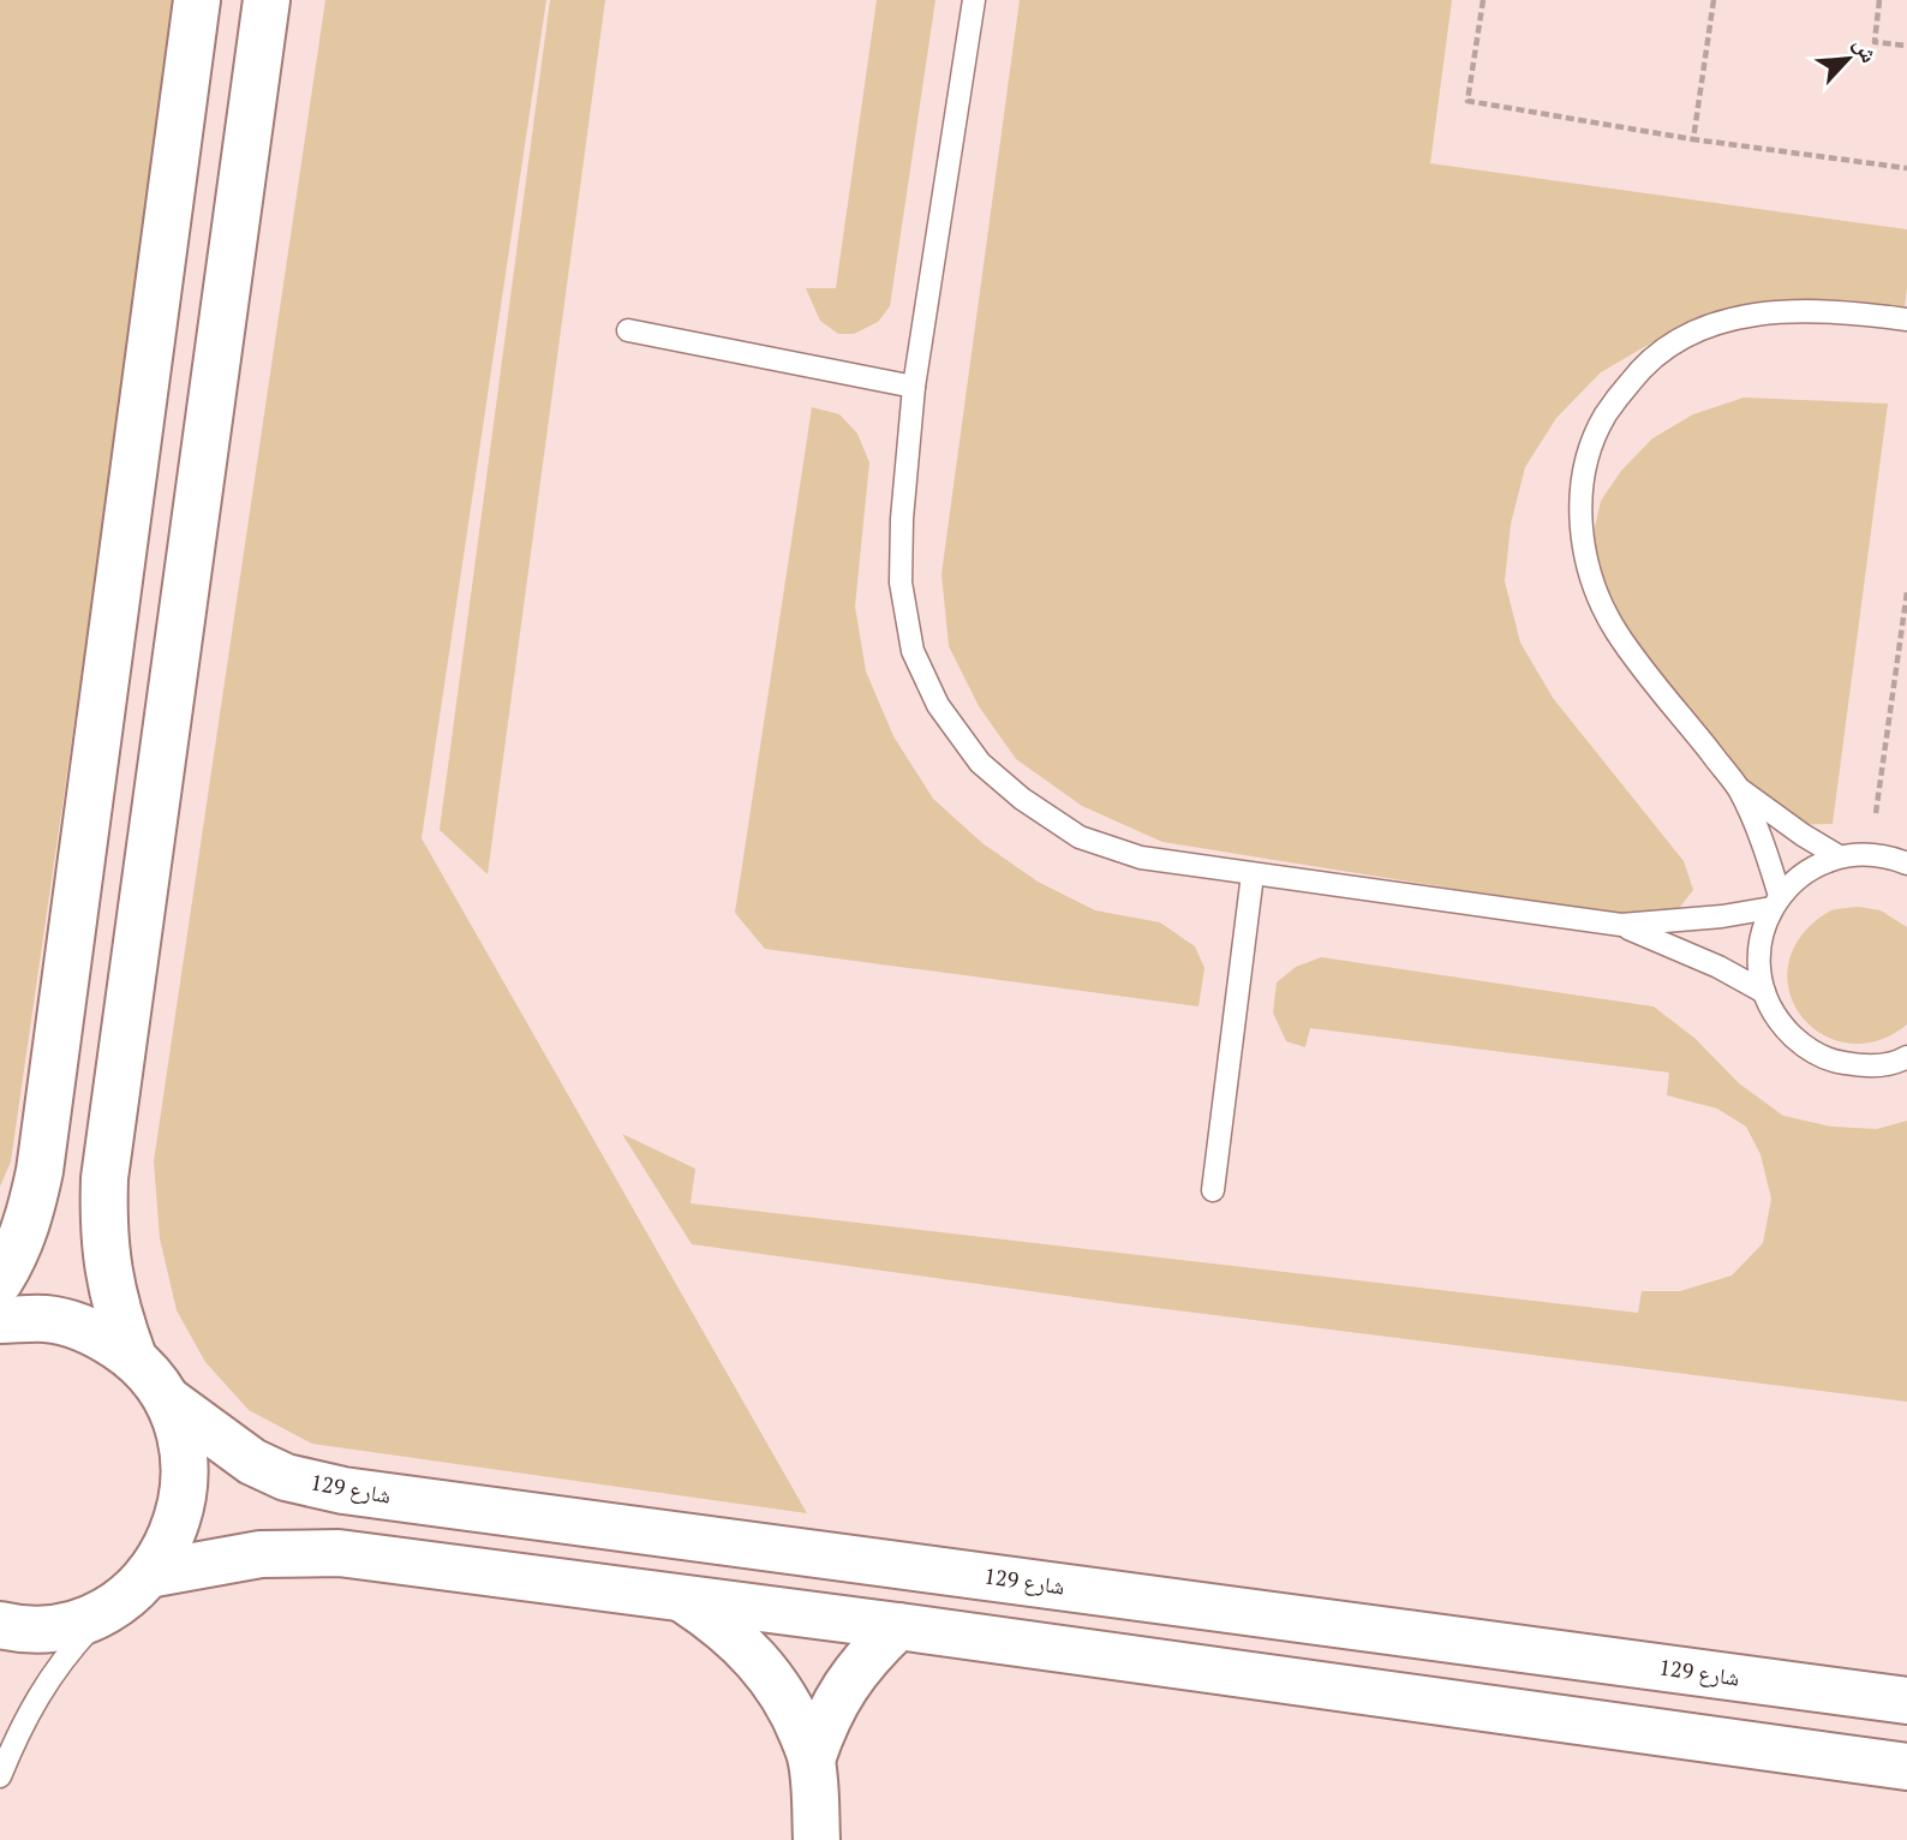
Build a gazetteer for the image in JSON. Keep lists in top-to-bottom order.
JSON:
{
  "streets": {
    "street": ["شارع 129"]
  },
  "north": "top right"
}
